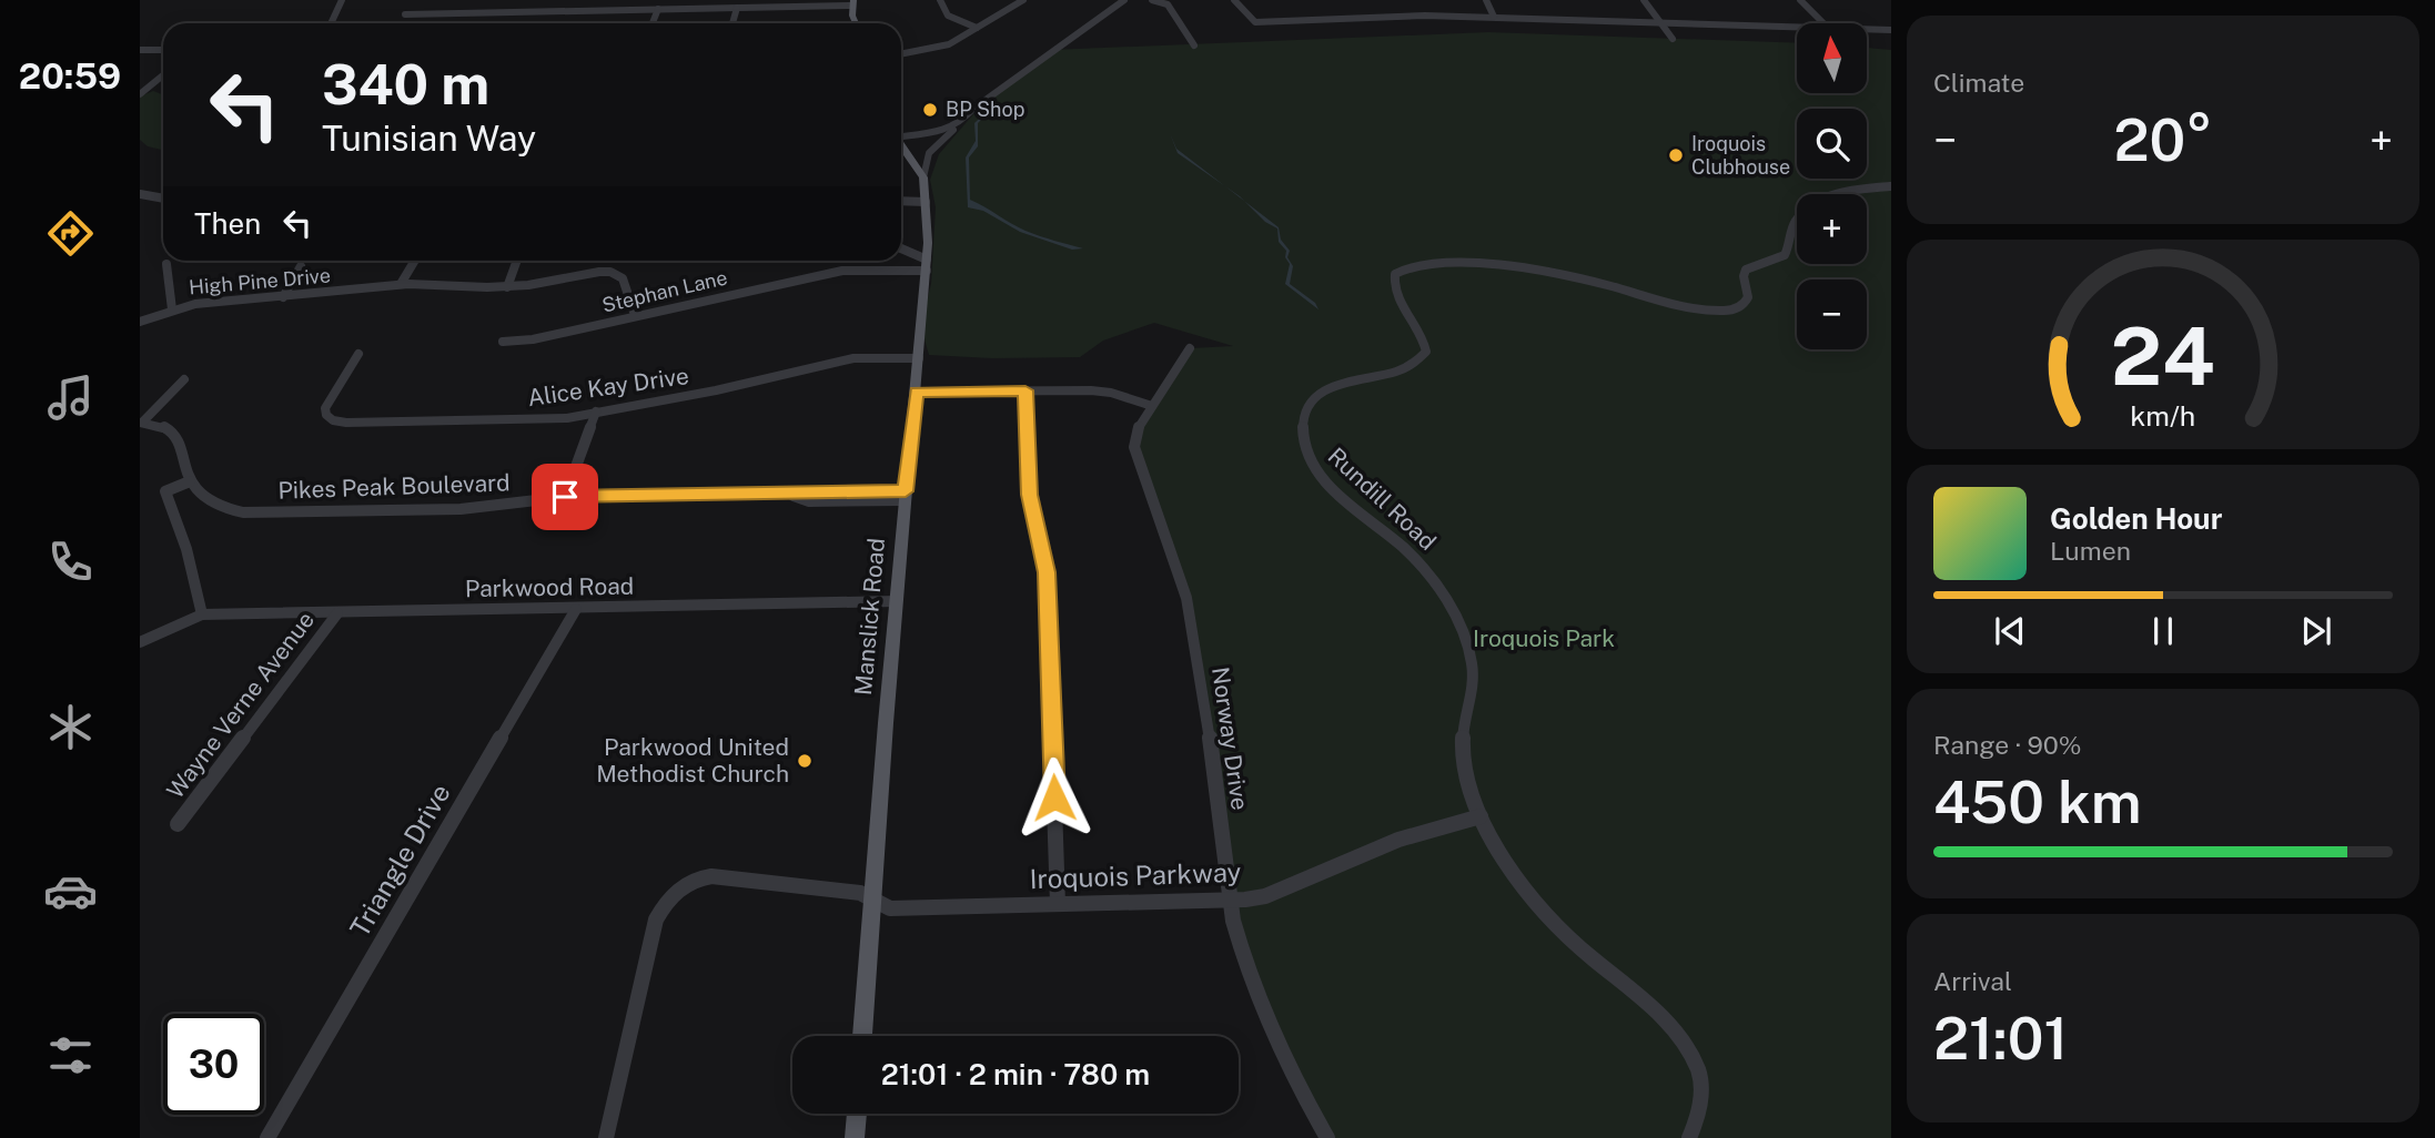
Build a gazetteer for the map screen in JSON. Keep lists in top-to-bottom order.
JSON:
{
  "streets": {
    "main road": ["Manslick Road"],
    "street": [
      "High Pine Drive",
      "Stephan Lane",
      "Alice Kay Drive",
      "Pikes Peak Boulevard",
      "Rundill Road",
      "Parkwood Road",
      "Wayne Verne Avenue",
      "Norway Drive",
      "Triangle Drive",
      "Iroquois Parkway"
    ]
  },
  "crossings": [
    ["High Pine Drive", "Stephan Lane"],
    ["Stephan Lane", "Manslick Road"],
    ["Alice Kay Drive", "Manslick Road"],
    ["Pikes Peak Boulevard", "Manslick Road"],
    ["Rundill Road", "Iroquois Parkway"],
    ["Parkwood Road", "Manslick Road"],
    ["Parkwood Road", "Wayne Verne Avenue"],
    ["Parkwood Road", "Triangle Drive"],
    ["Manslick Road", "Iroquois Parkway"],
    ["Norway Drive", "Iroquois Parkway"]
  ],
  "parks": ["Iroquois Park"],
  "places": ["BP Shop", "Iroquois Clubhouse", "Parkwood United Methodist Church"],
  "north": "top",
  "page": {
    "tabs": "20:59",
    "tile": [
      "Climate",
      ["Range · 90%", "450 km"],
      ["Arrival", "21:01"]
    ],
    "map_buttons": ["+", "−"],
    "turn": ["340 m", "Tunisian Way"],
    "heat": ["−", "20°", "+"],
    "then": "Then",
    "song": ["Golden Hour", "Lumen"],
    "limit": "30",
    "trip": "21:01 · 2 min · 780 m",
    "gauge": ["24", "km/h"]
  }
}
